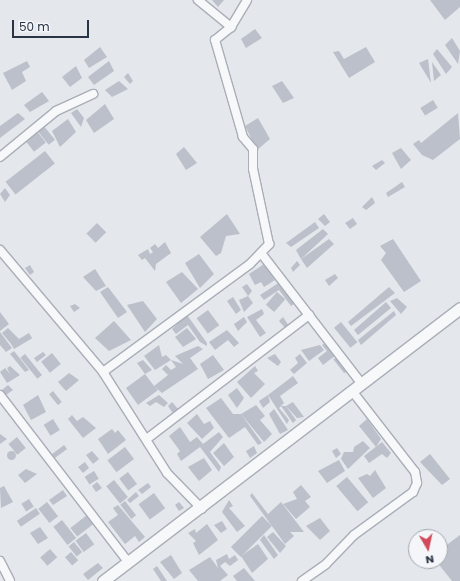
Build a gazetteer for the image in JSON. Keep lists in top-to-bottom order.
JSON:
{
  "scale_bar": "50 m",
  "north": "bottom"
}
